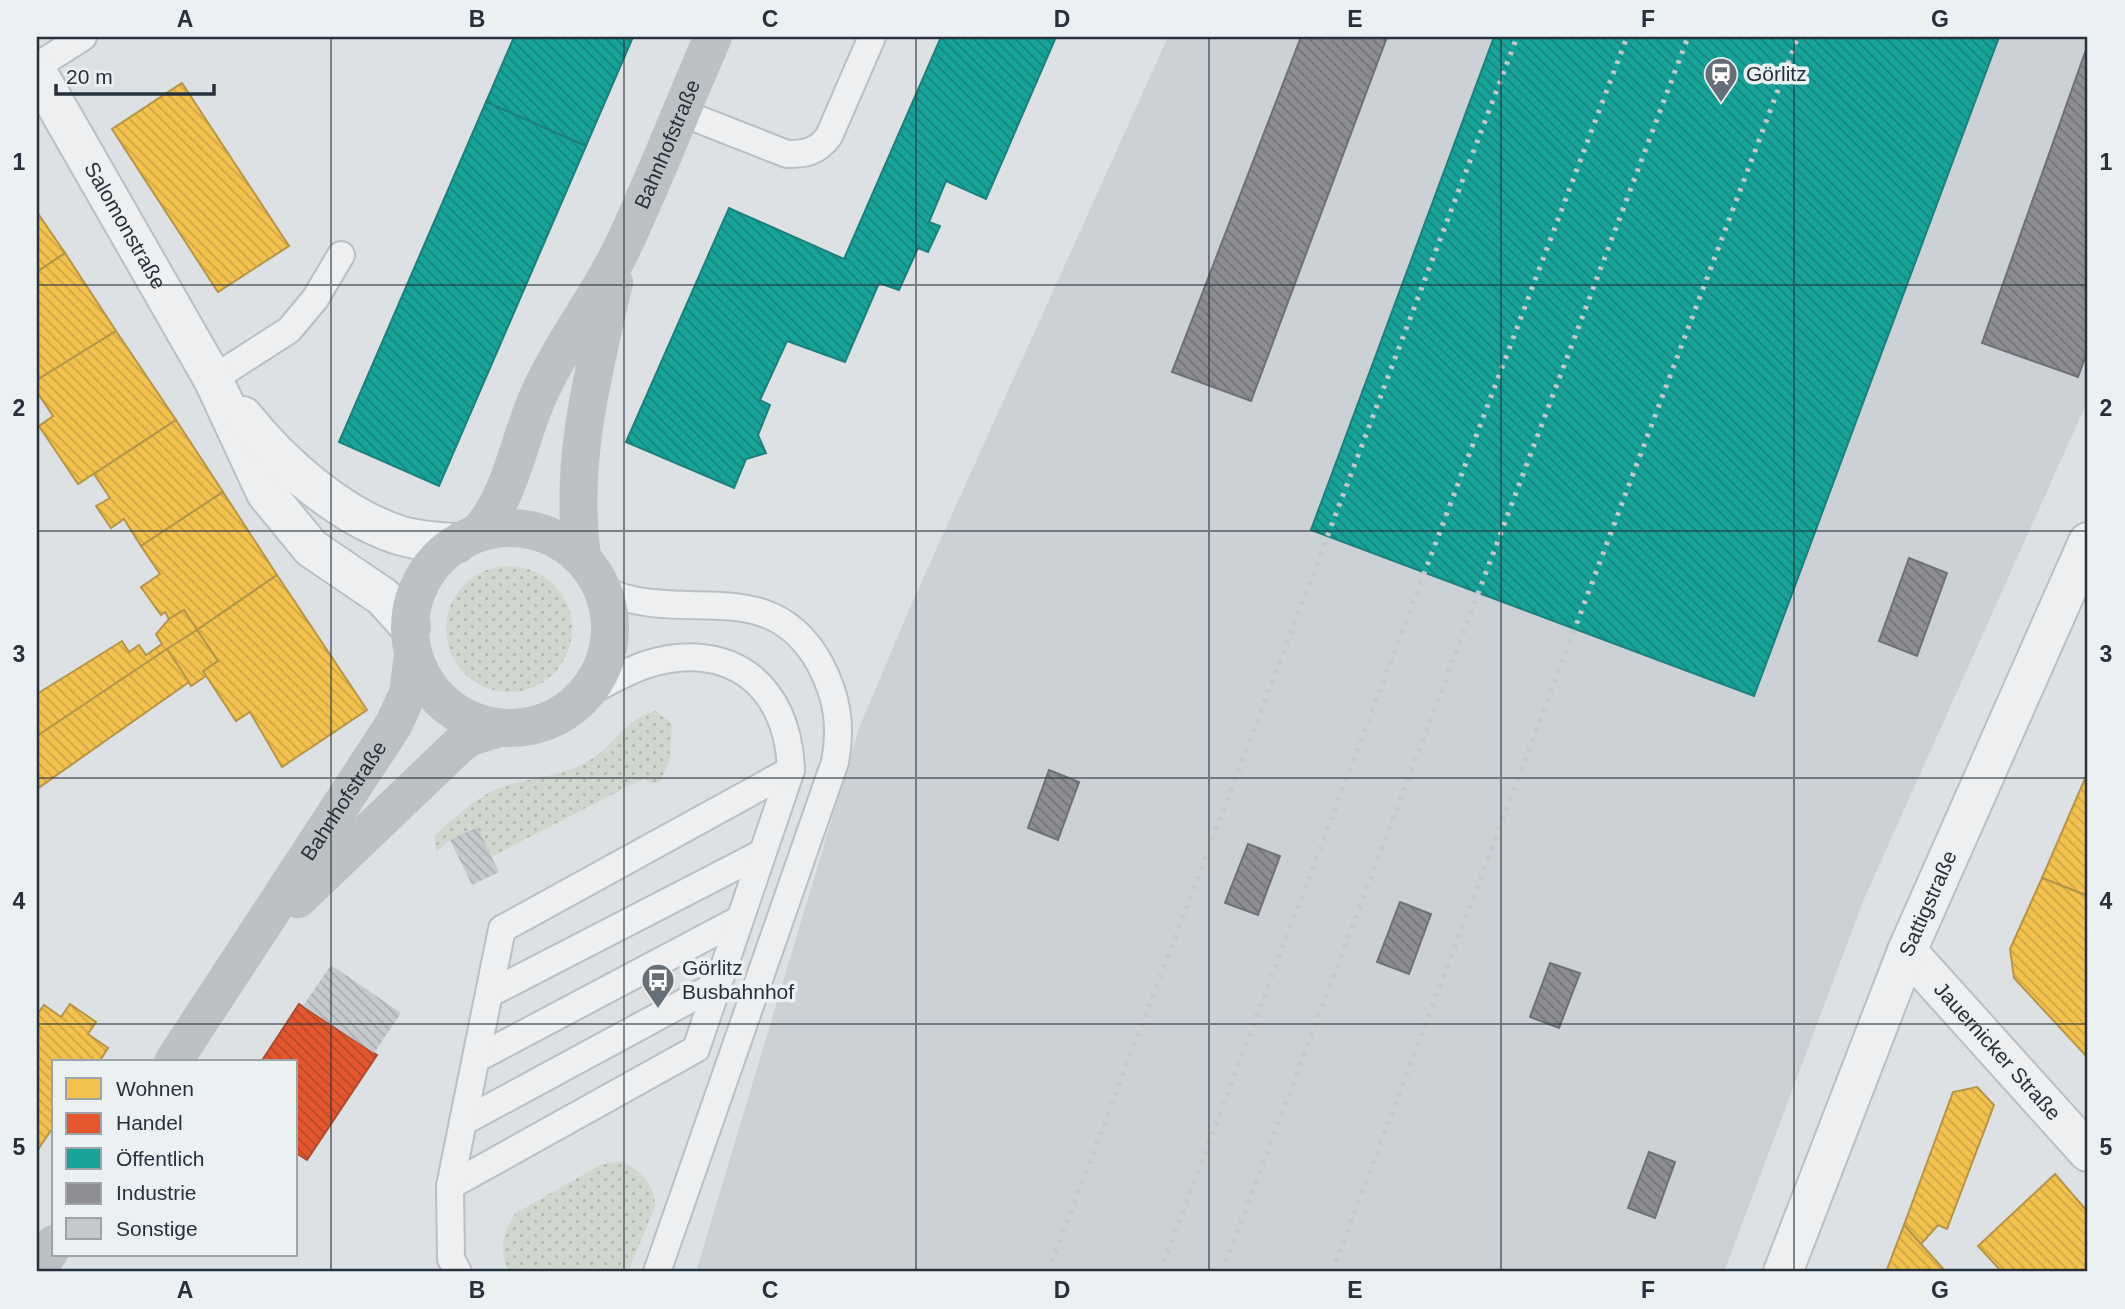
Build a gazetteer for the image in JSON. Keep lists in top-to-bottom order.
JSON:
{
  "streets": {
    "main road": ["Bahnhofstraße"],
    "street": ["Salomonstraße", "Sattigstraße", "Jauernicker Straße"]
  },
  "crossings": [
    ["Bahnhofstraße", "Salomonstraße"],
    ["Sattigstraße", "Jauernicker Straße"]
  ],
  "places": {
    "station": ["Görlitz"],
    "bus stop": ["Görlitz Busbahnhof"]
  },
  "legend": [
    "Wohnen",
    "Handel",
    "Öffentlich",
    "Industrie",
    "Sonstige"
  ],
  "scale_bar": "20 m",
  "grid": {
    "columns": [
      "A",
      "B",
      "C",
      "D",
      "E",
      "F",
      "G"
    ],
    "rows": [
      "1",
      "2",
      "3",
      "4",
      "5"
    ]
  }
}
